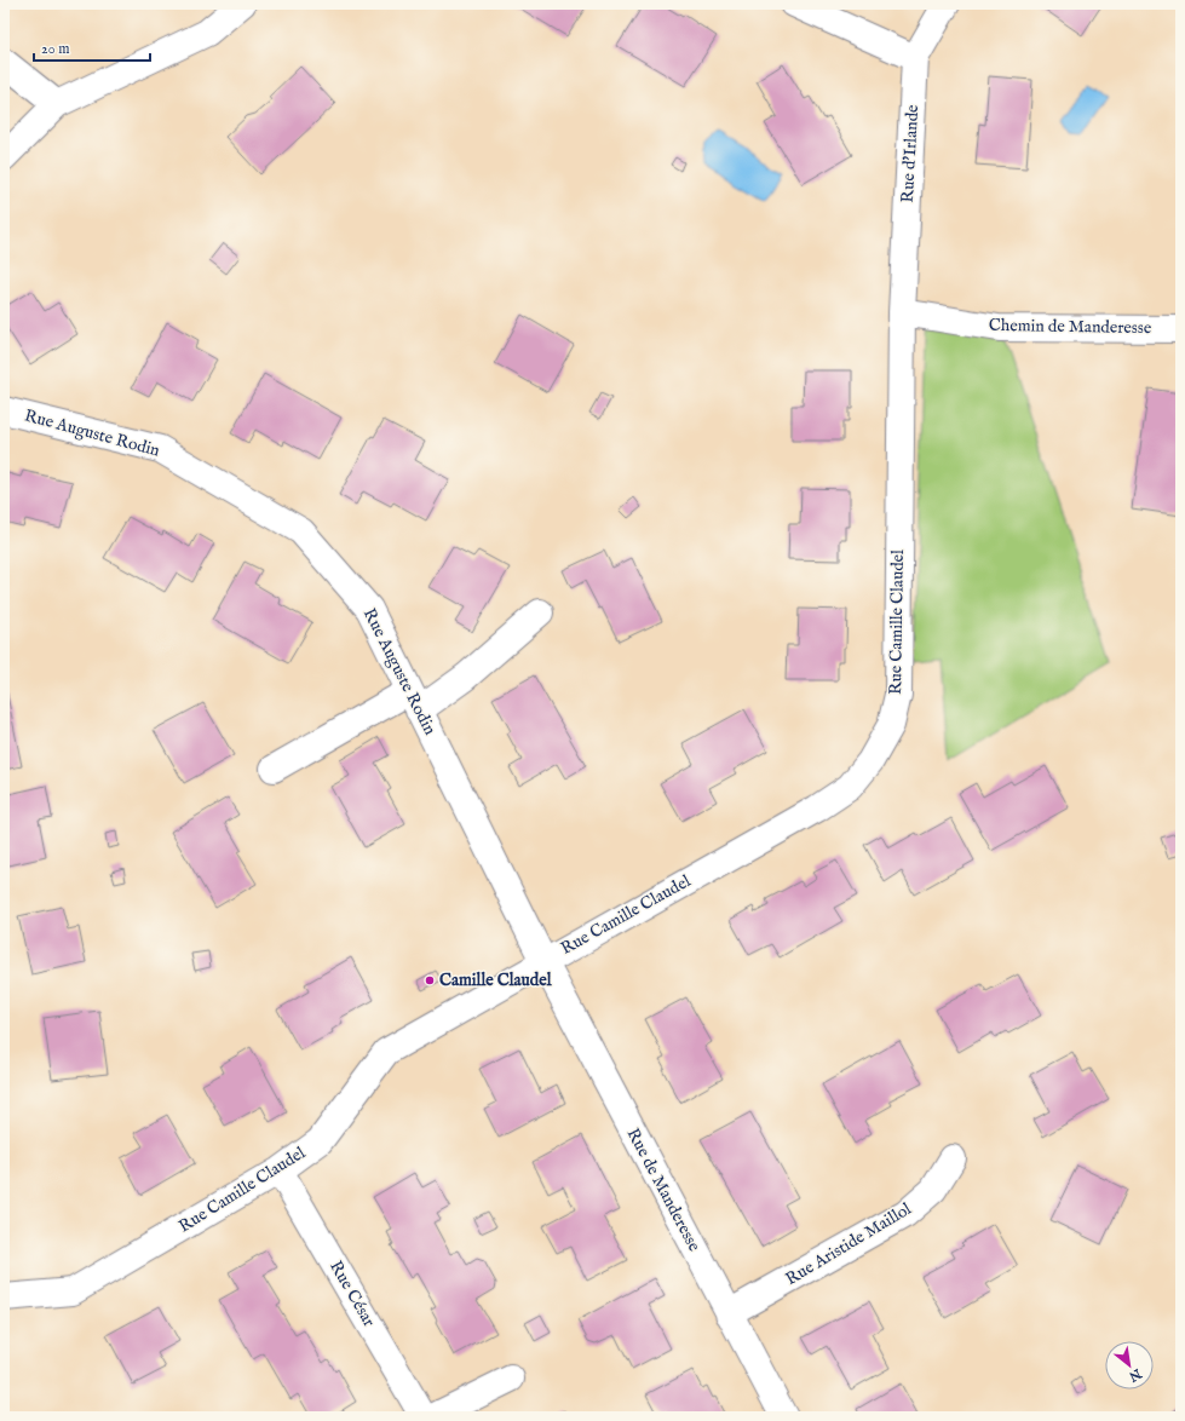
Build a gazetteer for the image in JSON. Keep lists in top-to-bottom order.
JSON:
{
  "streets": {
    "street": [
      "Rue d'Irlande",
      "Chemin de Manderesse",
      "Rue Auguste Rodin",
      "Rue Camille Claudel",
      "Rue de Manderesse",
      "Rue Aristide Maillol",
      "Rue César"
    ]
  },
  "crossings": [
    ["Rue d'Irlande", "Chemin de Manderesse"],
    ["Rue d'Irlande", "Rue Camille Claudel"],
    ["Chemin de Manderesse", "Rue Camille Claudel"],
    ["Rue Auguste Rodin", "Rue Camille Claudel"],
    ["Rue Auguste Rodin", "Rue de Manderesse"],
    ["Rue Camille Claudel", "Rue de Manderesse"],
    ["Rue Camille Claudel", "Rue César"],
    ["Rue de Manderesse", "Rue Aristide Maillol"]
  ],
  "places": ["Camille Claudel"],
  "scale_bar": "20 m",
  "north": "bottom right"
}
